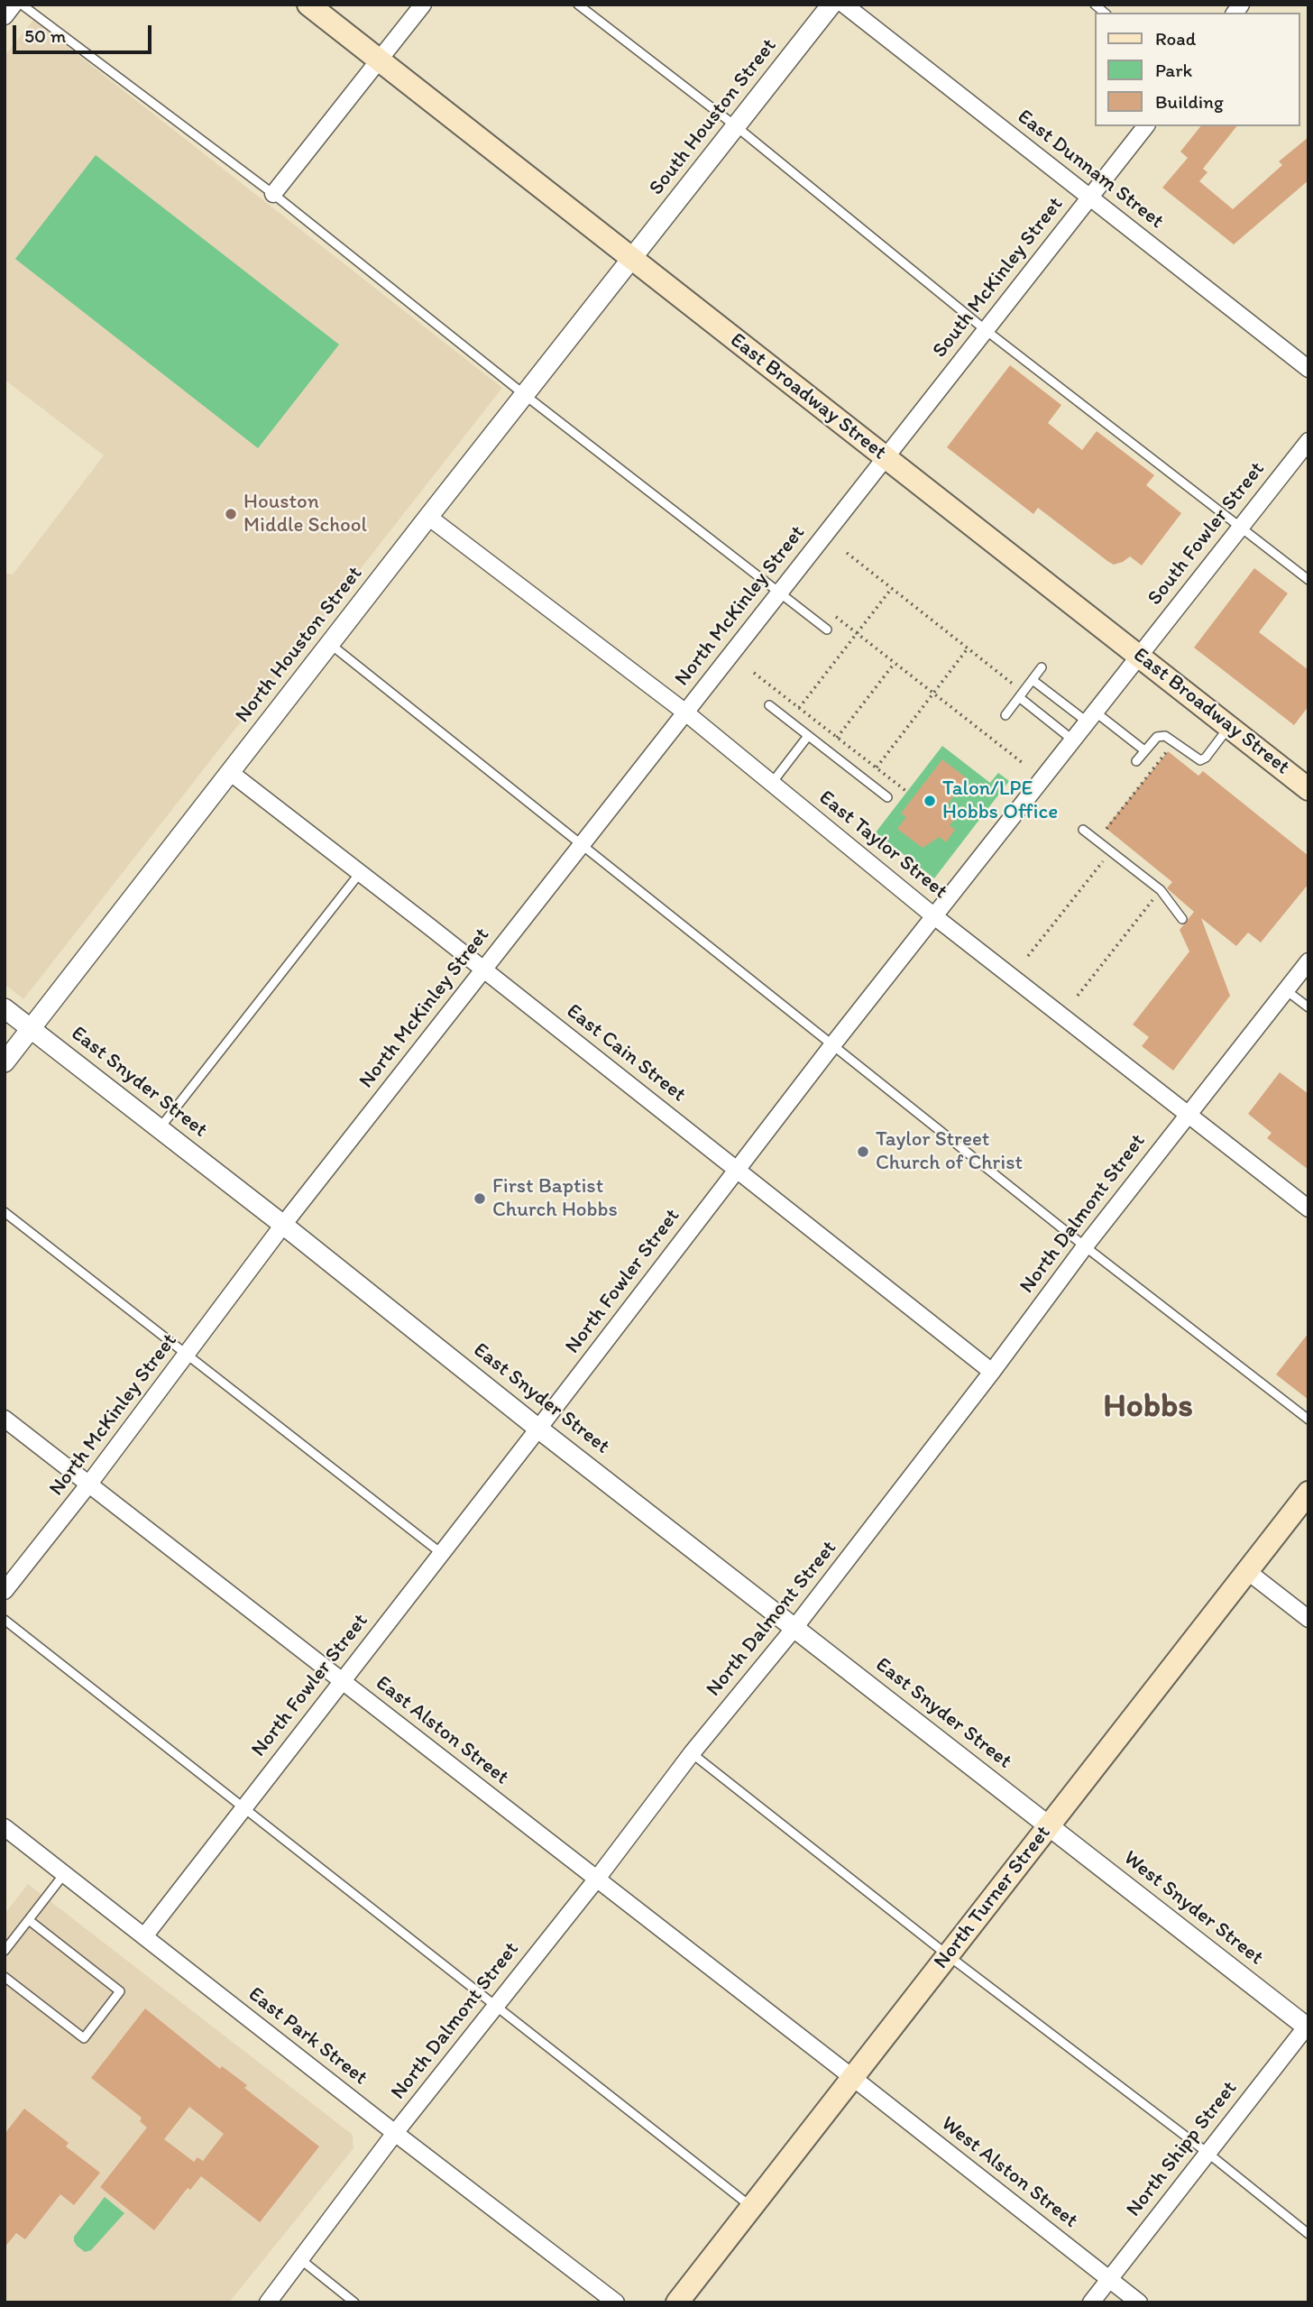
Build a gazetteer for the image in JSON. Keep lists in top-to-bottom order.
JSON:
{
  "streets": {
    "main road": ["East Broadway Street", "North Turner Street"],
    "street": [
      "South Houston Street",
      "East Dunnam Street",
      "South McKinley Street",
      "South Fowler Street",
      "North McKinley Street",
      "North Houston Street",
      "East Taylor Street",
      "East Cain Street",
      "East Snyder Street",
      "North Dalmont Street",
      "North Fowler Street",
      "East Alston Street",
      "West Snyder Street",
      "East Park Street",
      "North Shipp Street",
      "West Alston Street"
    ]
  },
  "crossings": [
    ["South Houston Street", "East Broadway Street"],
    ["South Houston Street", "North Houston Street"],
    ["East Dunnam Street", "South McKinley Street"],
    ["South McKinley Street", "East Broadway Street"],
    ["South McKinley Street", "North McKinley Street"],
    ["East Broadway Street", "South Fowler Street"],
    ["East Broadway Street", "North McKinley Street"],
    ["East Broadway Street", "North Houston Street"],
    ["East Broadway Street", "North Fowler Street"],
    ["South Fowler Street", "North Fowler Street"],
    ["North McKinley Street", "East Taylor Street"],
    ["North McKinley Street", "East Cain Street"],
    ["North McKinley Street", "East Snyder Street"],
    ["North McKinley Street", "East Alston Street"],
    ["North Houston Street", "East Taylor Street"],
    ["North Houston Street", "East Cain Street"],
    ["North Houston Street", "East Snyder Street"],
    ["East Taylor Street", "North Dalmont Street"],
    ["East Taylor Street", "North Fowler Street"],
    ["East Cain Street", "North Dalmont Street"],
    ["East Cain Street", "North Fowler Street"],
    ["East Snyder Street", "North Dalmont Street"],
    ["East Snyder Street", "North Fowler Street"],
    ["East Snyder Street", "North Turner Street"],
    ["East Snyder Street", "West Snyder Street"],
    ["North Dalmont Street", "East Alston Street"],
    ["North Dalmont Street", "East Park Street"],
    ["North Fowler Street", "East Alston Street"],
    ["North Fowler Street", "East Park Street"],
    ["East Alston Street", "North Turner Street"],
    ["East Alston Street", "West Alston Street"],
    ["North Turner Street", "West Snyder Street"],
    ["North Turner Street", "West Alston Street"],
    ["West Snyder Street", "North Shipp Street"],
    ["North Shipp Street", "West Alston Street"]
  ],
  "districts": ["Hobbs"],
  "places": [
    "Houston Middle School",
    "Talon/LPE Hobbs Office",
    "Taylor Street Church of Christ",
    "First Baptist Church Hobbs"
  ],
  "legend": ["Road", "Park", "Building"],
  "scale_bar": "50 m"
}
